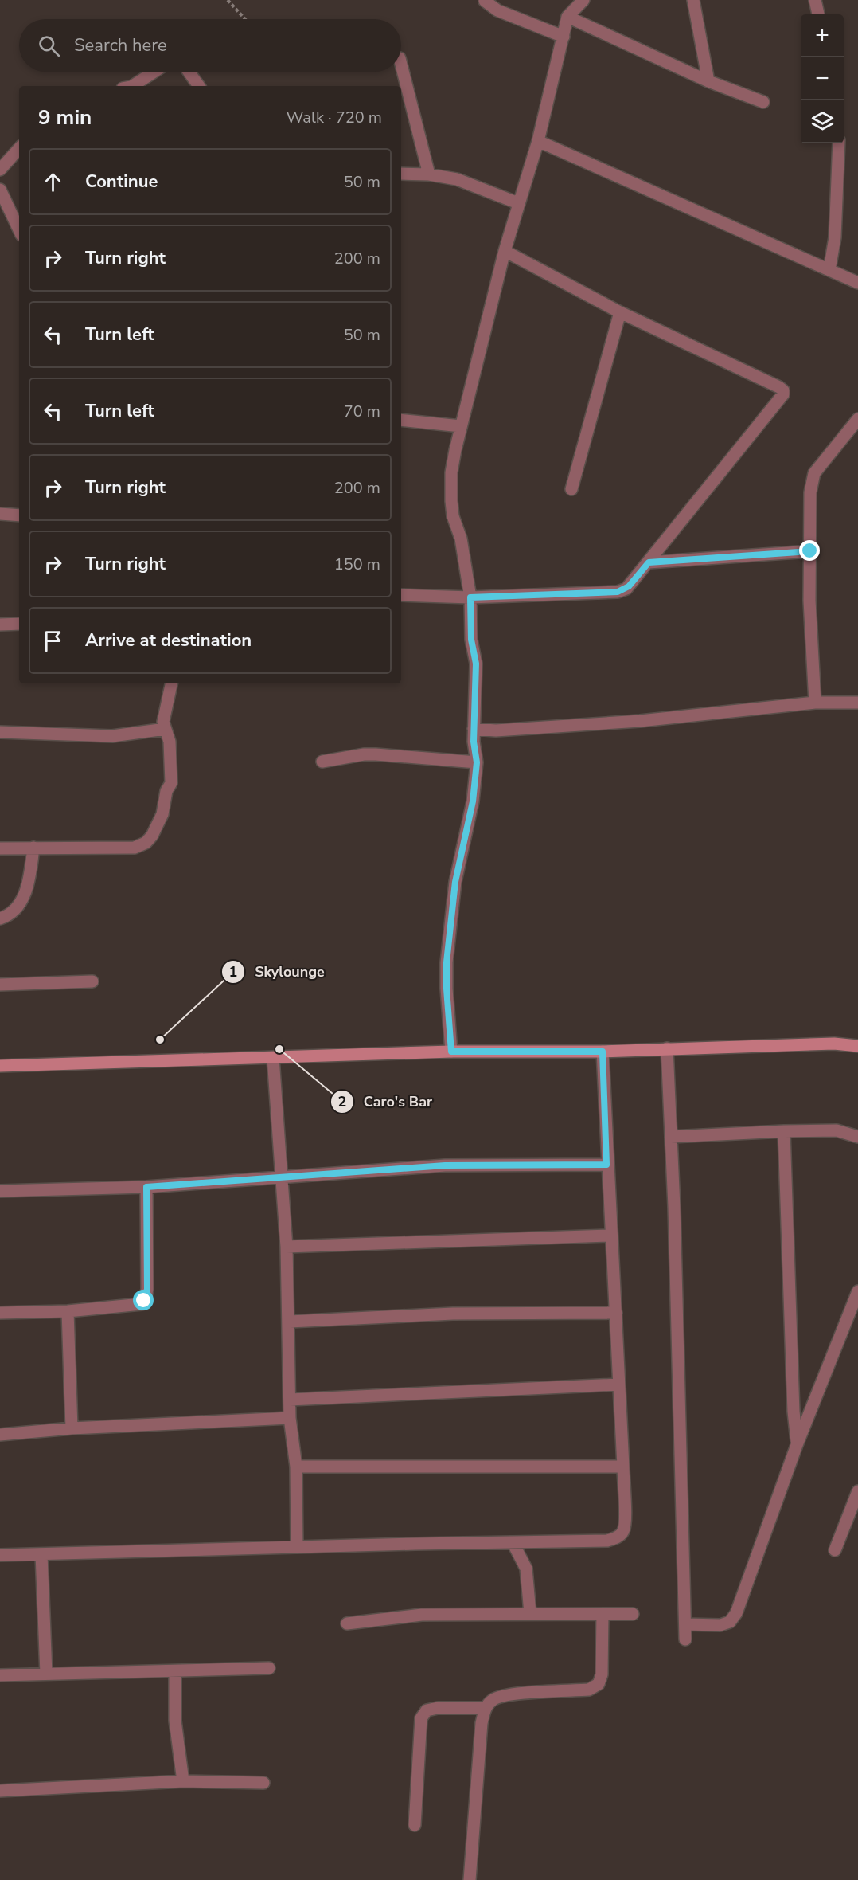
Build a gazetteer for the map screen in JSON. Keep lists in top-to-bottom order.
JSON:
{
  "places": ["Skylounge", "Caro's Bar"],
  "page": {
    "map_buttons": ["+", "−"],
    "search": "Search here",
    "heading": ["9 min", "Walk · 720 m"],
    "list": [
      ["Continue", "50 m"],
      ["Turn right", "200 m"],
      ["Turn left", "50 m"],
      ["Turn left", "70 m"],
      ["Turn right", "200 m"],
      ["Turn right", "150 m"],
      "Arrive at destination"
    ]
  }
}
